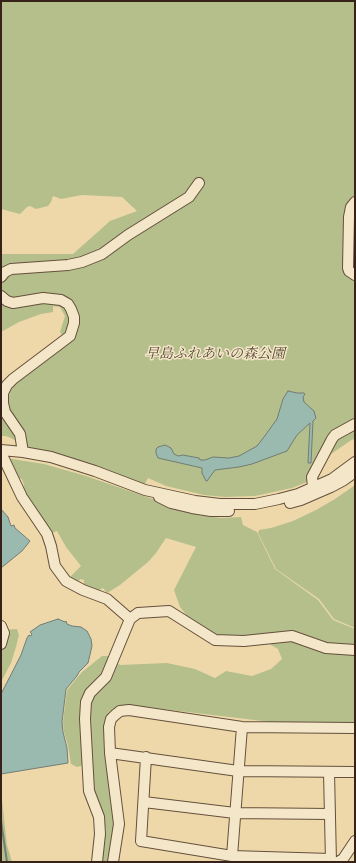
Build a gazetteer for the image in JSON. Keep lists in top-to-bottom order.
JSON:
{
  "parks": ["早島ふれあいの森公園"]
}
